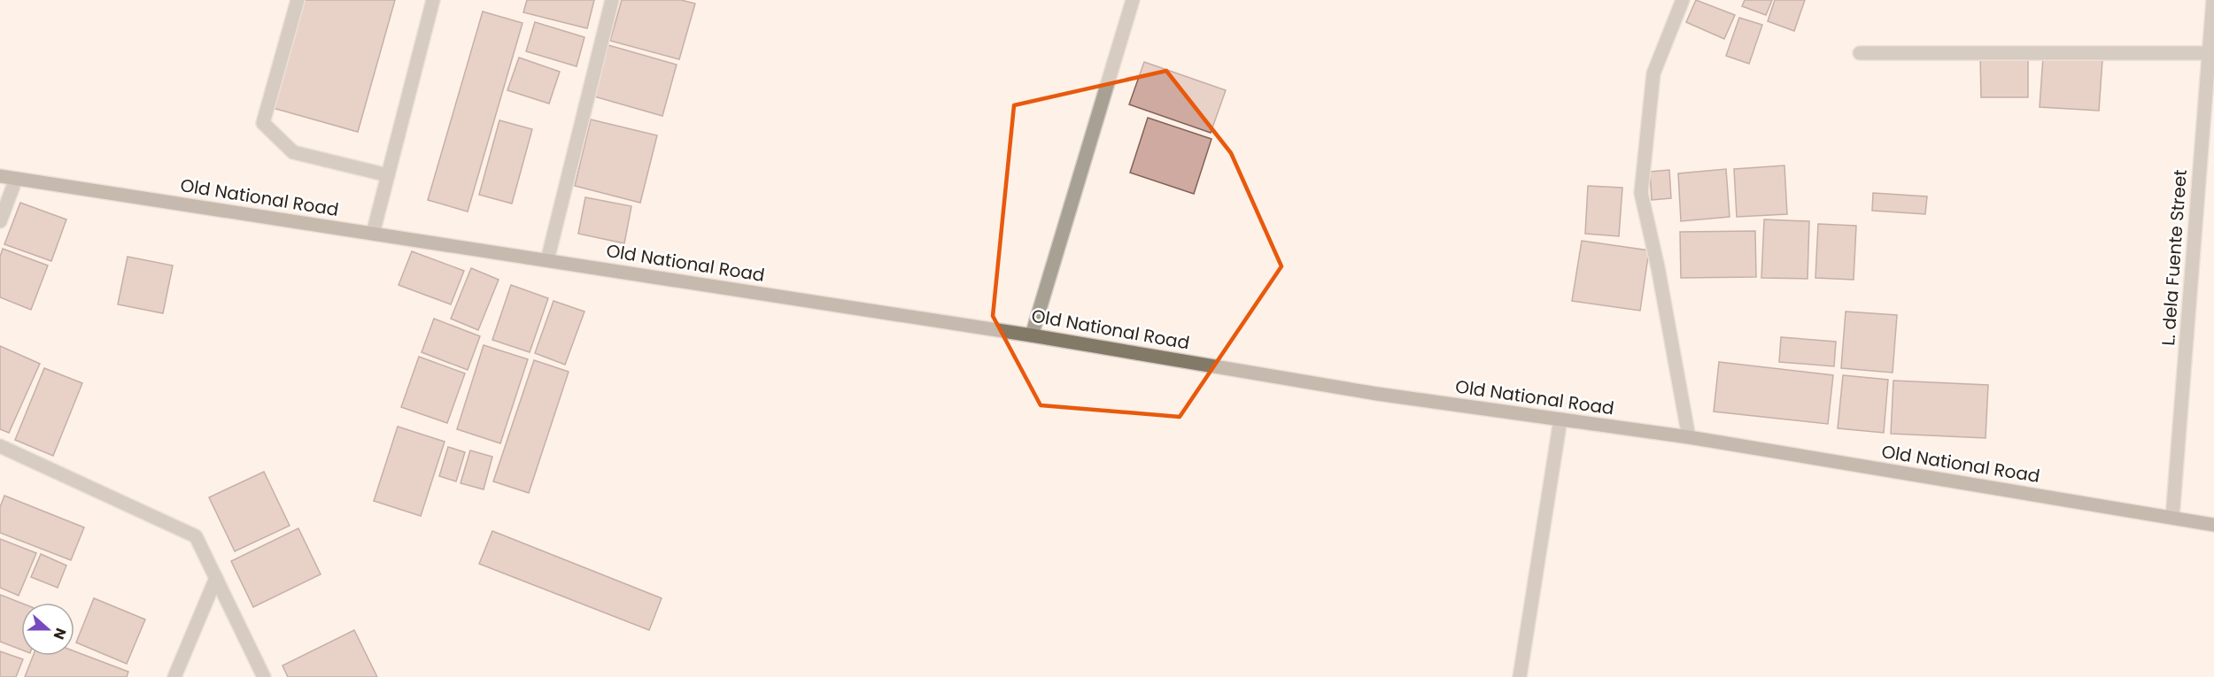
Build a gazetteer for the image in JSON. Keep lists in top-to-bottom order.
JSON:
{
  "streets": {
    "main road": ["Old National Road"],
    "street": ["L. dela Fuente Street"]
  },
  "crossings": [
    ["Old National Road", "L. dela Fuente Street"]
  ],
  "north": "right"
}
